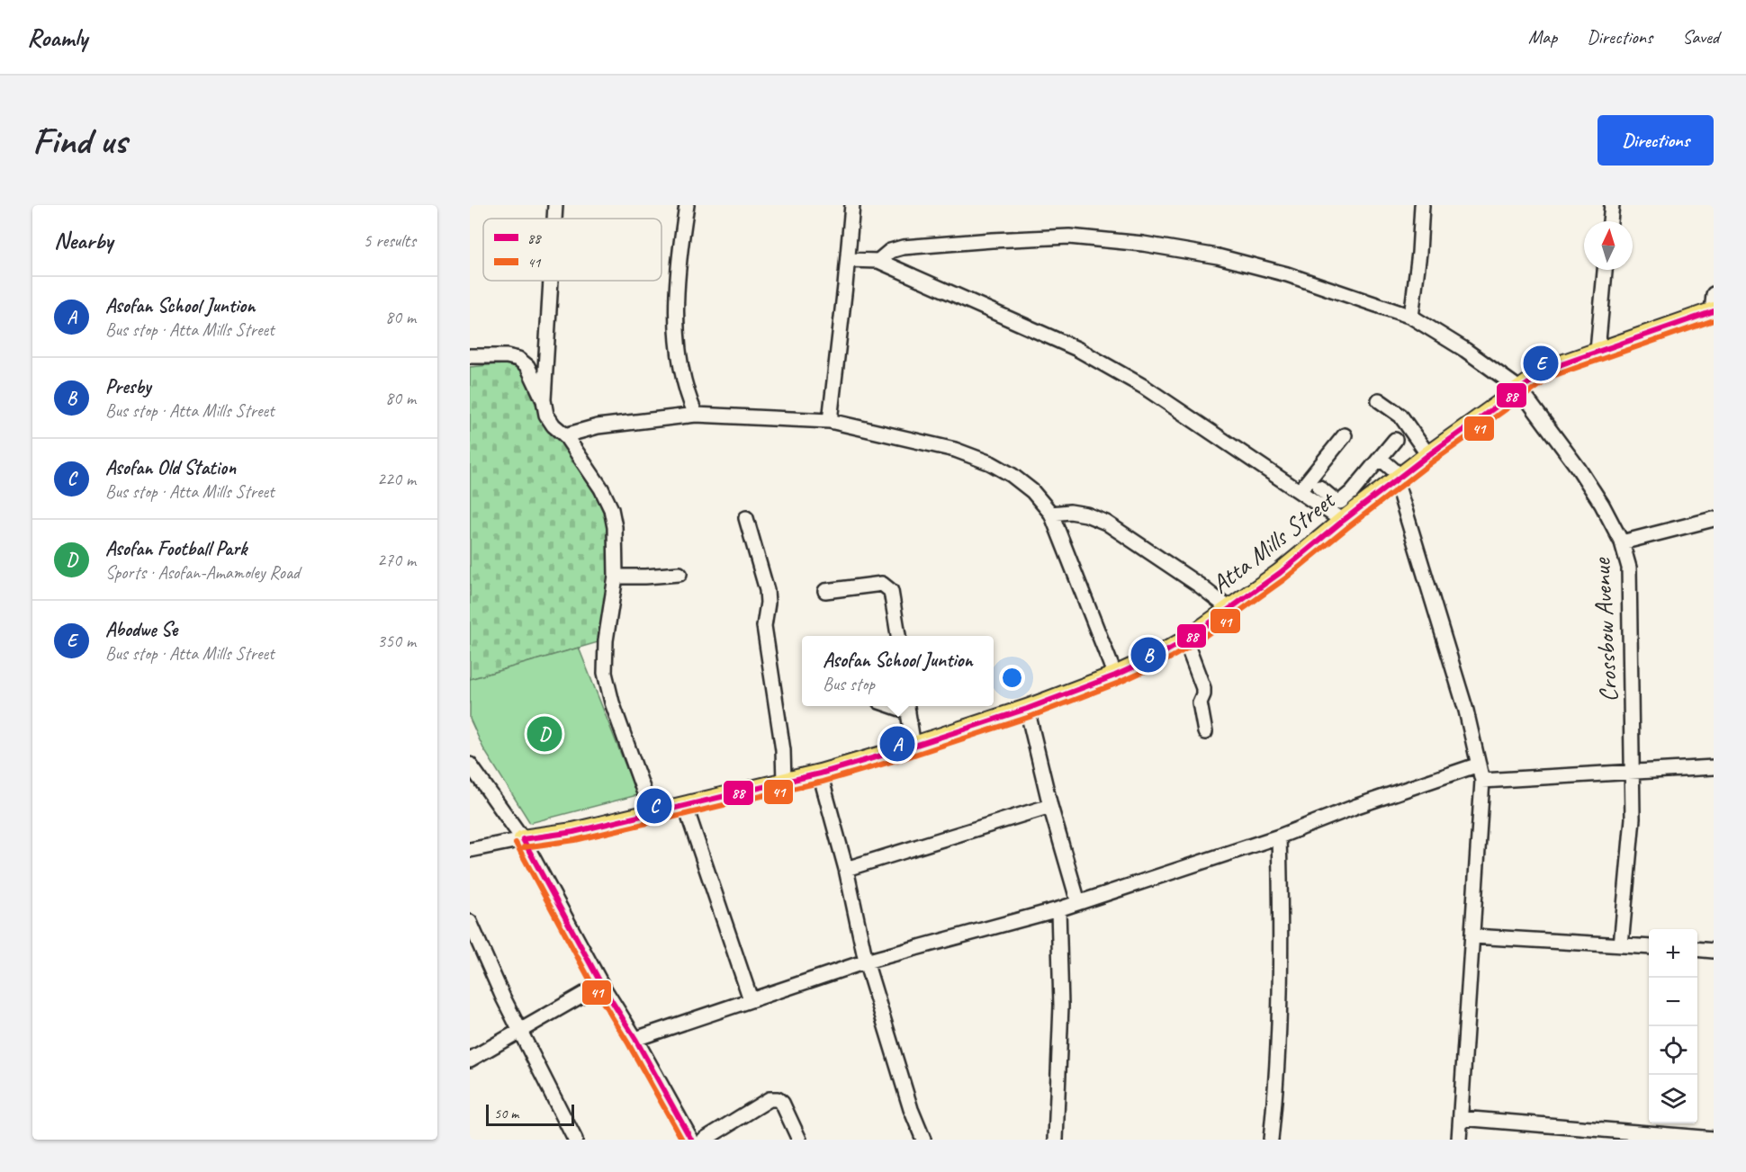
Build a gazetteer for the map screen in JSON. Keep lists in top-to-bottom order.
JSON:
{
  "streets": {
    "main road": ["Atta Mills Street"],
    "street": ["Crossbow Avenue"]
  },
  "crossings": [
    ["Atta Mills Street", "Crossbow Avenue"]
  ],
  "lines": ["transit line 88", "transit line 41"],
  "legend": ["88", "41"],
  "scale_bar": "50 m",
  "north": "top",
  "page": {
    "header": "Roamly",
    "nav": ["Map", "Directions", "Saved"],
    "buttons": "Directions",
    "title": "Find us",
    "heading": ["Nearby", "5 results"],
    "list": [
      {
        "mark": "A",
        "name": "Asofan School Juntion",
        "note": "Bus stop · Atta Mills Street",
        "value": "80 m"
      },
      {
        "mark": "B",
        "name": "Presby",
        "note": "Bus stop · Atta Mills Street",
        "value": "80 m"
      },
      {
        "mark": "C",
        "name": "Asofan Old Station",
        "note": "Bus stop · Atta Mills Street",
        "value": "220 m"
      },
      {
        "mark": "D",
        "name": "Asofan Football Park",
        "note": "Sports · Asofan-Amamoley Road",
        "value": "270 m"
      },
      {
        "mark": "E",
        "name": "Abodwe Se",
        "note": "Bus stop · Atta Mills Street",
        "value": "350 m"
      }
    ],
    "pins": [
      "E",
      "B",
      "D",
      "A",
      "C"
    ],
    "popup": ["Asofan School Juntion", "Bus stop"],
    "map_buttons": ["+", "−"],
    "scale": "50 m"
  }
}
